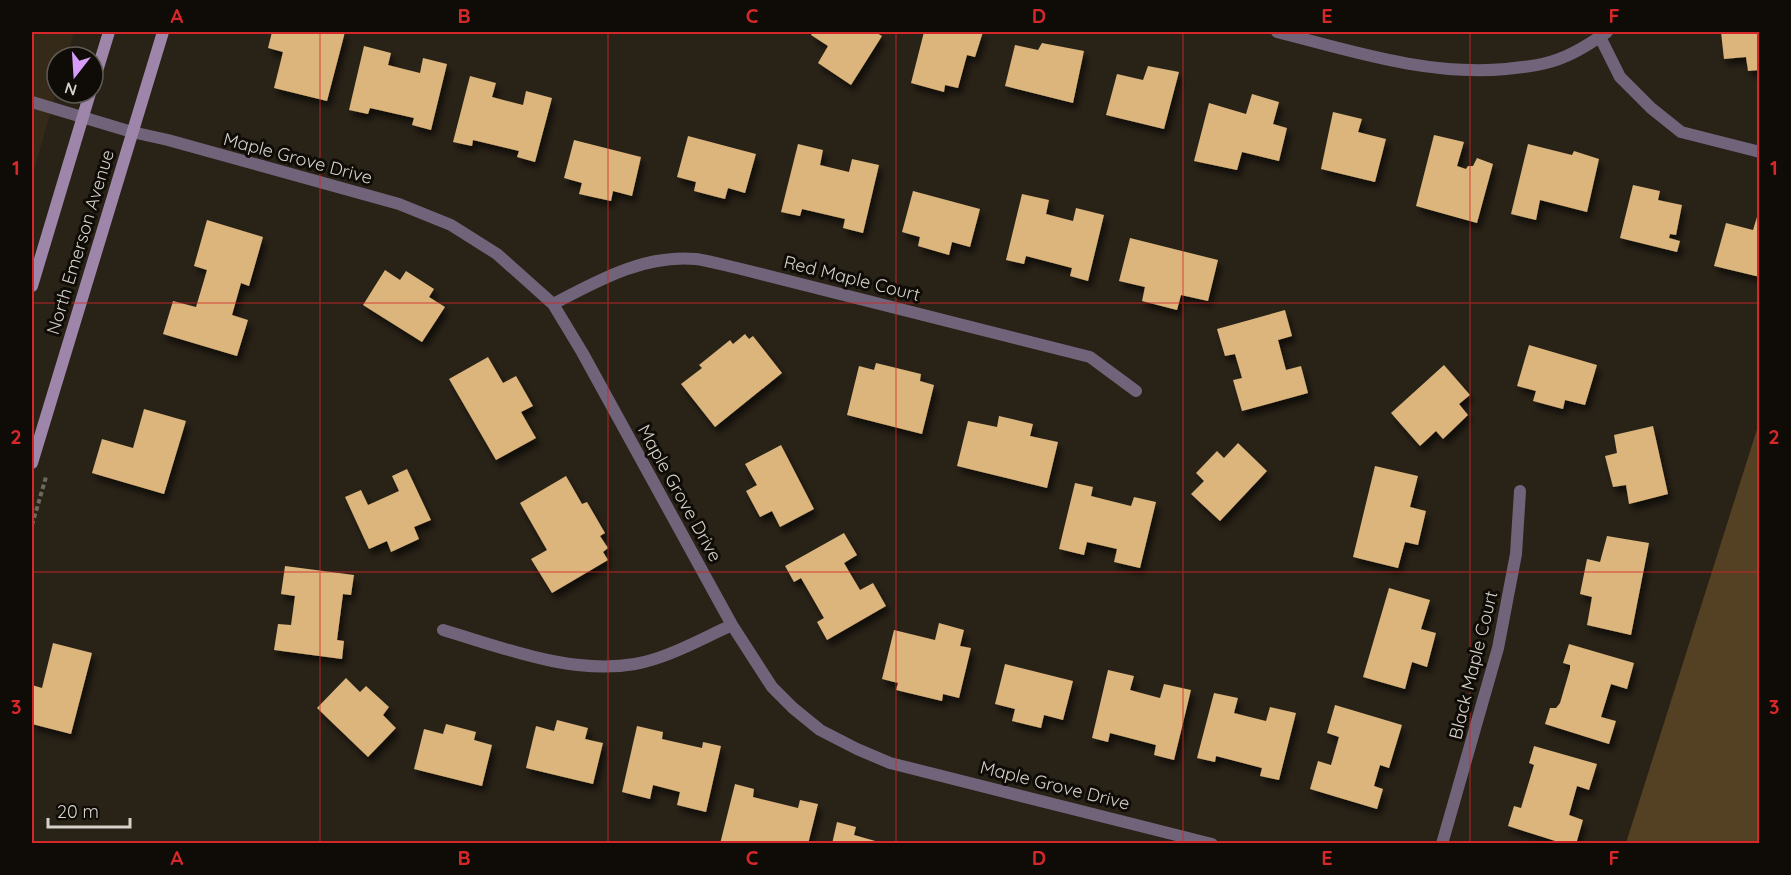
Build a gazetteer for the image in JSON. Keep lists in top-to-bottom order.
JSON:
{
  "streets": {
    "main road": ["North Emerson Avenue"],
    "street": ["Maple Grove Drive", "Red Maple Court", "Black Maple Court"]
  },
  "crossings": [
    ["Maple Grove Drive", "North Emerson Avenue"],
    ["Maple Grove Drive", "Red Maple Court"]
  ],
  "scale_bar": "20 m",
  "north": "bottom",
  "grid": {
    "columns": [
      "A",
      "B",
      "C",
      "D",
      "E",
      "F"
    ],
    "rows": ["1", "2", "3"]
  }
}
